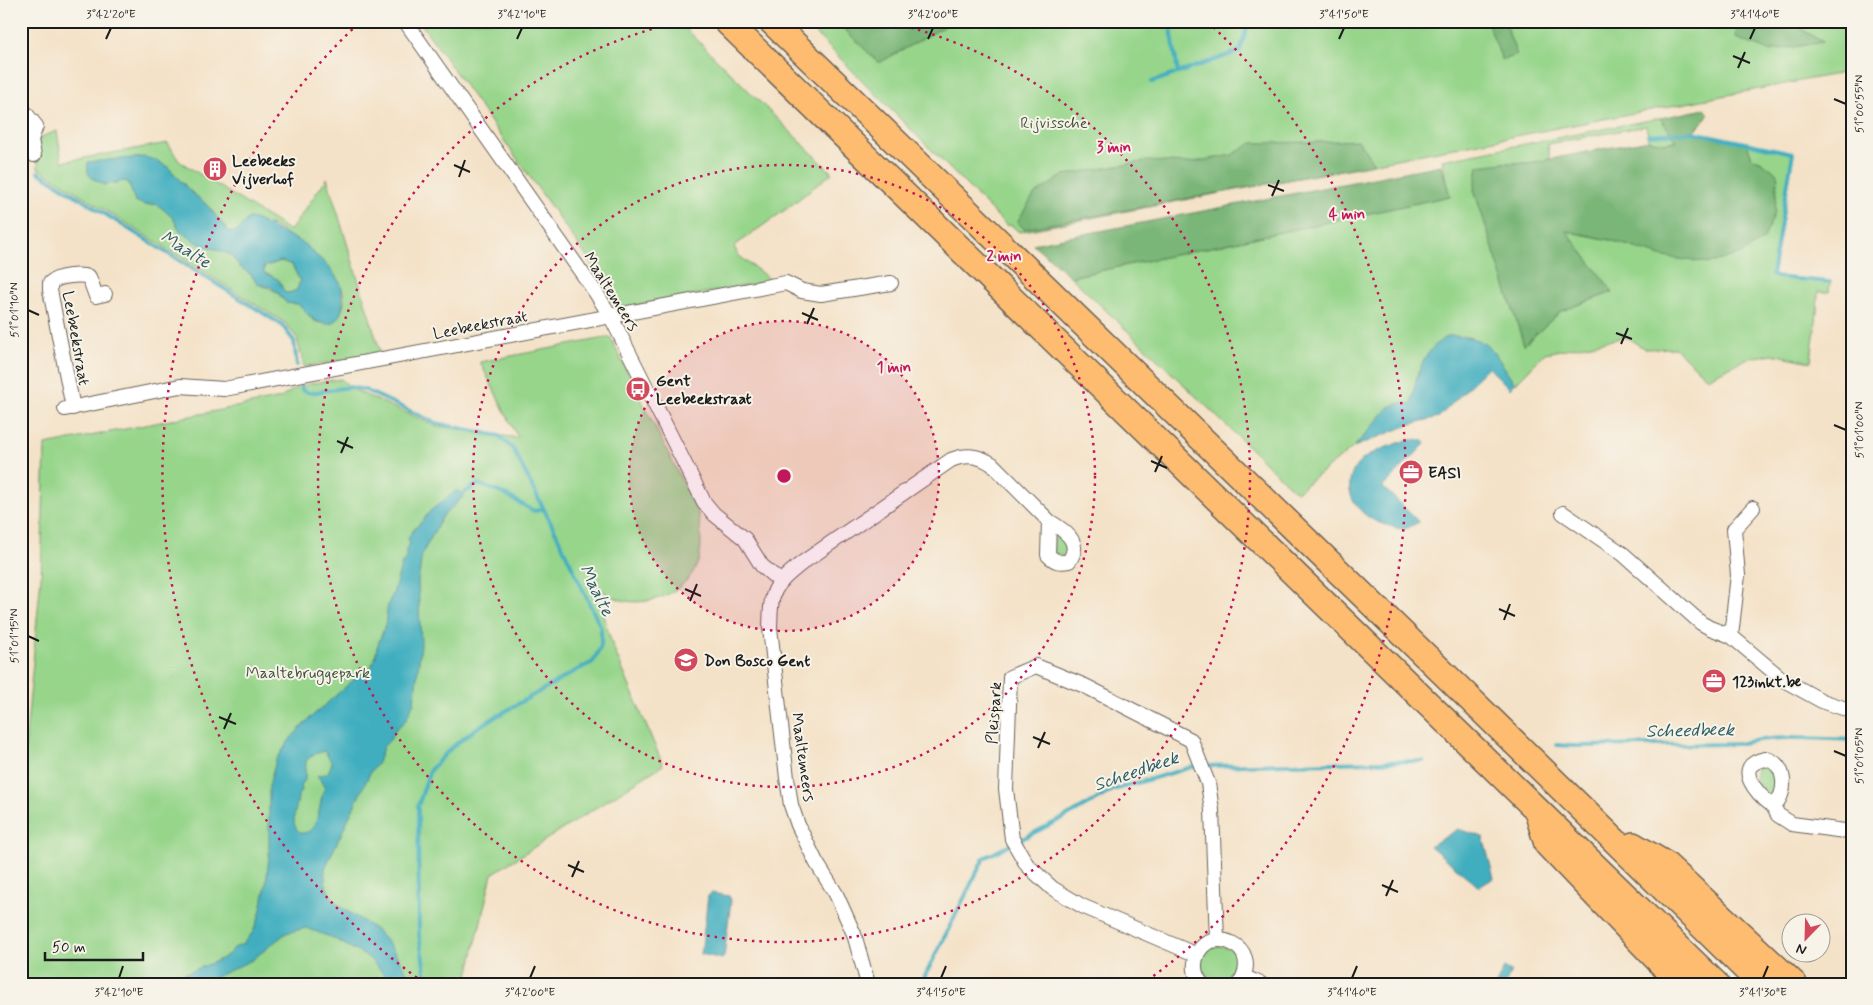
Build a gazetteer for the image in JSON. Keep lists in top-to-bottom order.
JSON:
{
  "streets": {
    "street": ["Maaltemeers", "Leebeekstraat", "Pleispark"]
  },
  "crossings": [
    ["Maaltemeers", "Leebeekstraat"]
  ],
  "water": ["Maalte", "Scheedbeek"],
  "parks": ["Rijvissche", "Maaltebruggepark"],
  "places": {
    "building": ["Leebeeks Vijverhof"],
    "bus stop": ["Gent Leebeekstraat"],
    "office": ["EASI", "123inkt.be"],
    "school or university": ["Don Bosco Gent"]
  },
  "scale_bar": "50 m",
  "north": "bottom left",
  "coordinates": [
    "3°42'20\"E",
    "3°42'10\"E",
    "3°42'00\"E",
    "3°41'50\"E",
    "3°41'40\"E",
    "51°00'55\"N",
    "51°01'10\"N",
    "51°01'00\"N",
    "51°01'15\"N",
    "51°01'05\"N",
    "3°41'30\"E"
  ],
  "rings": [
    "3 min",
    "4 min",
    "2 min",
    "1 min"
  ]
}
